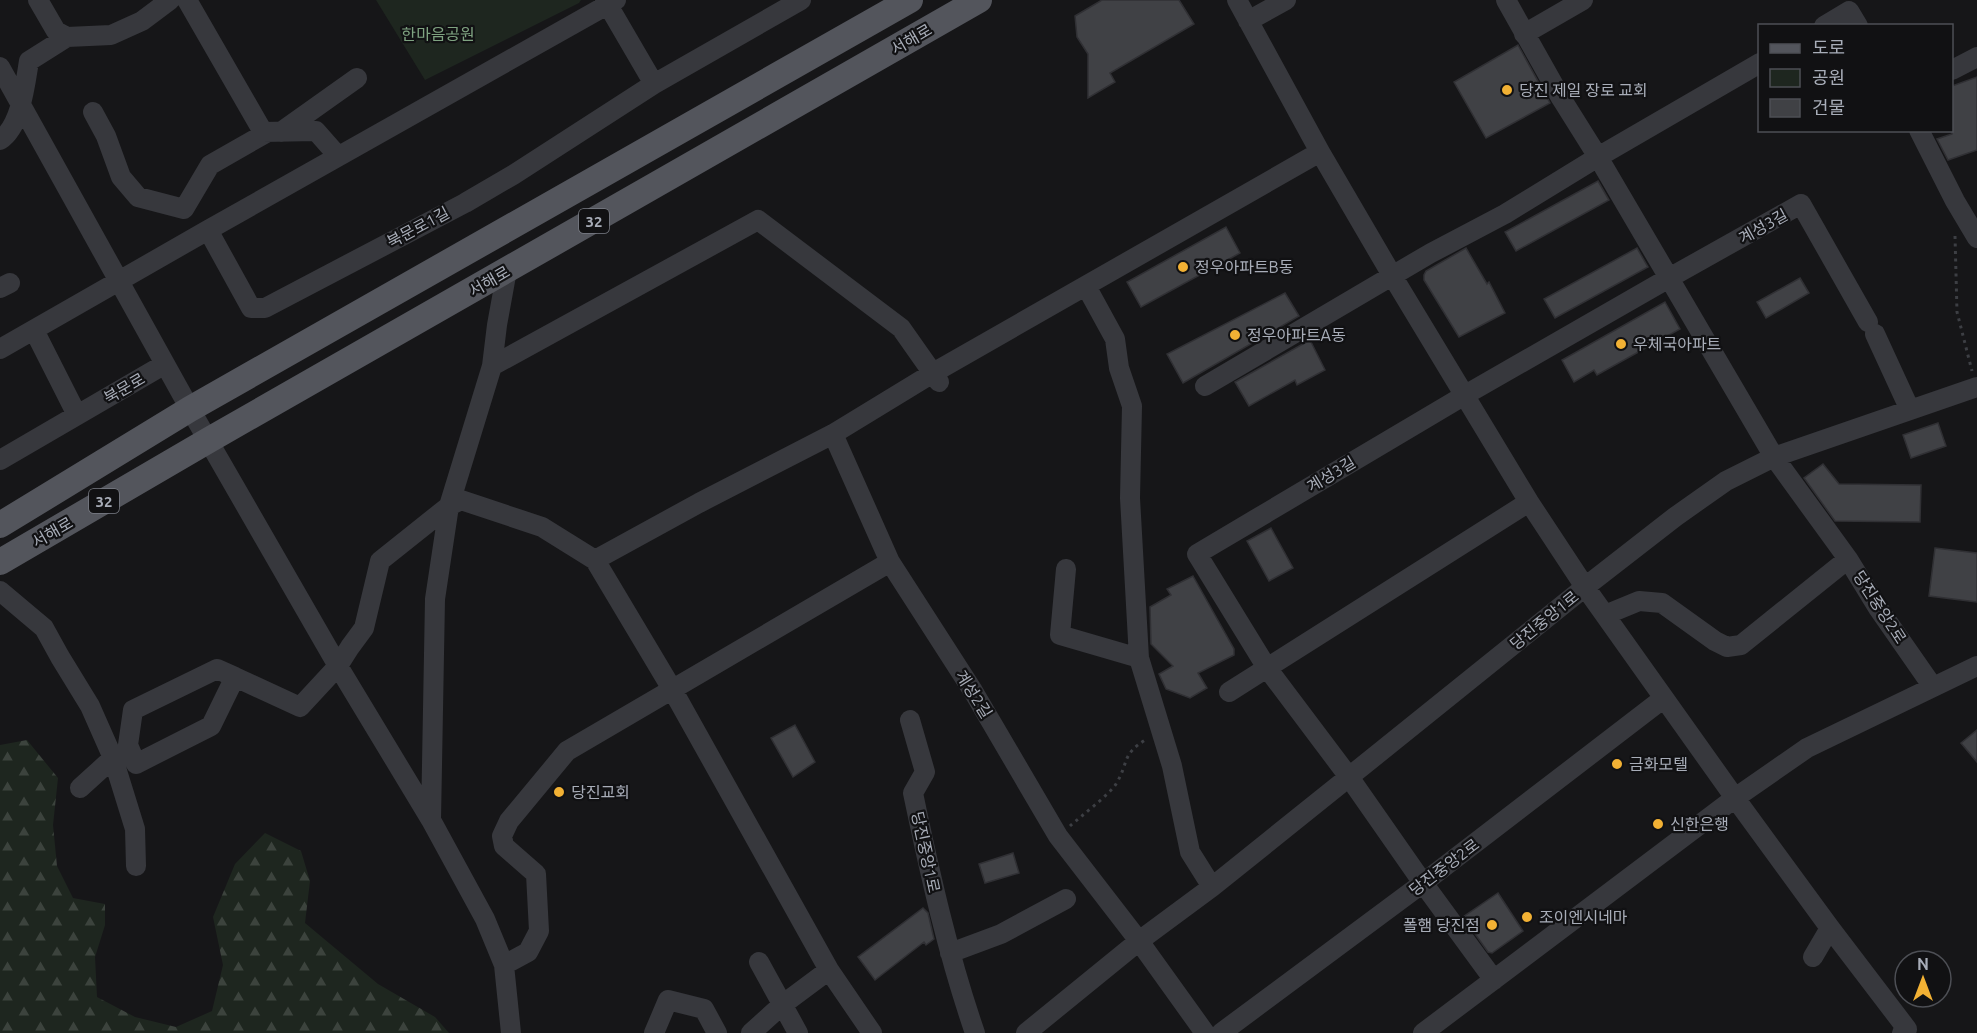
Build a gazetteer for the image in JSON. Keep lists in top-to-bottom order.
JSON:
{
  "streets": {
    "main road": ["서해로", "32"],
    "street": [
      "계성3길",
      "북문로1길",
      "북문로",
      "당진중앙2로",
      "당진중앙1로",
      "계성2길"
    ]
  },
  "crossings": [
    ["계성3길", "당진중앙1로"],
    ["당진중앙1로", "계성2길"]
  ],
  "parks": ["한마음공원"],
  "places": [
    "당진 제일 장로 교회",
    "정우아파트B동",
    "정우아파트A동",
    "우체국아파트",
    "금화모텔",
    "당진교회",
    "신한은행",
    "조이엔시네마",
    "폴햄 당진점"
  ],
  "legend": ["도로", "공원", "건물"],
  "north": "top"
}
